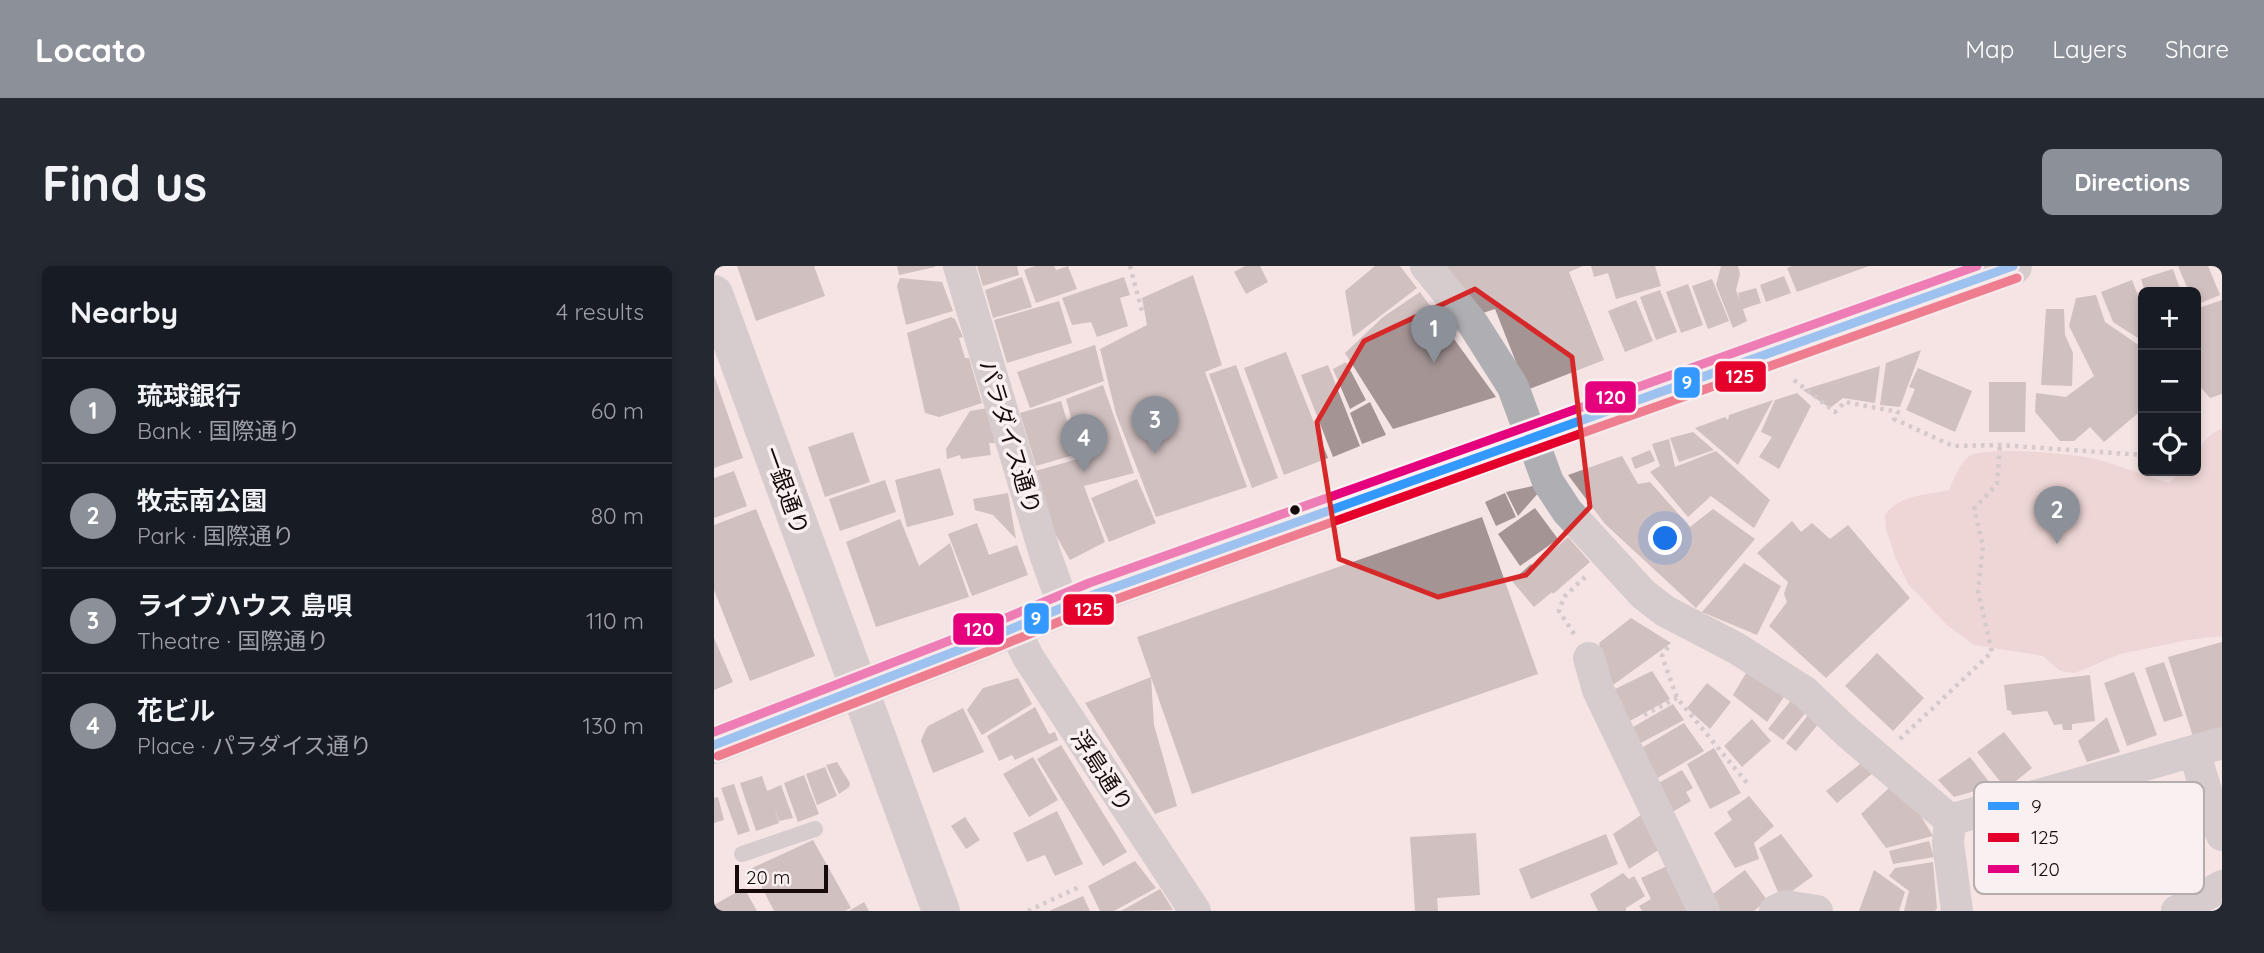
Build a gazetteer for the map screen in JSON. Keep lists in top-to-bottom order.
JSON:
{
  "streets": {
    "street": ["パラダイス通り", "一銀通り", "浮島通り"]
  },
  "lines": ["transit line 9", "transit line 120", "transit line 125"],
  "legend": ["9", "125", "120"],
  "scale_bar": "20 m",
  "page": {
    "header": "Locato",
    "nav": ["Map", "Layers", "Share"],
    "buttons": "Directions",
    "title": "Find us",
    "heading": ["Nearby", "4 results"],
    "map_buttons": ["+", "−"],
    "pins": [
      "1",
      "3",
      "4",
      "2"
    ],
    "list": [
      {
        "mark": "1",
        "name": "琉球銀行",
        "note": "Bank · 国際通り",
        "value": "60 m"
      },
      {
        "mark": "2",
        "name": "牧志南公園",
        "note": "Park · 国際通り",
        "value": "80 m"
      },
      {
        "mark": "3",
        "name": "ライブハウス 島唄",
        "note": "Theatre · 国際通り",
        "value": "110 m"
      },
      {
        "mark": "4",
        "name": "花ビル",
        "note": "Place · パラダイス通り",
        "value": "130 m"
      }
    ],
    "scale": "20 m"
  }
}
